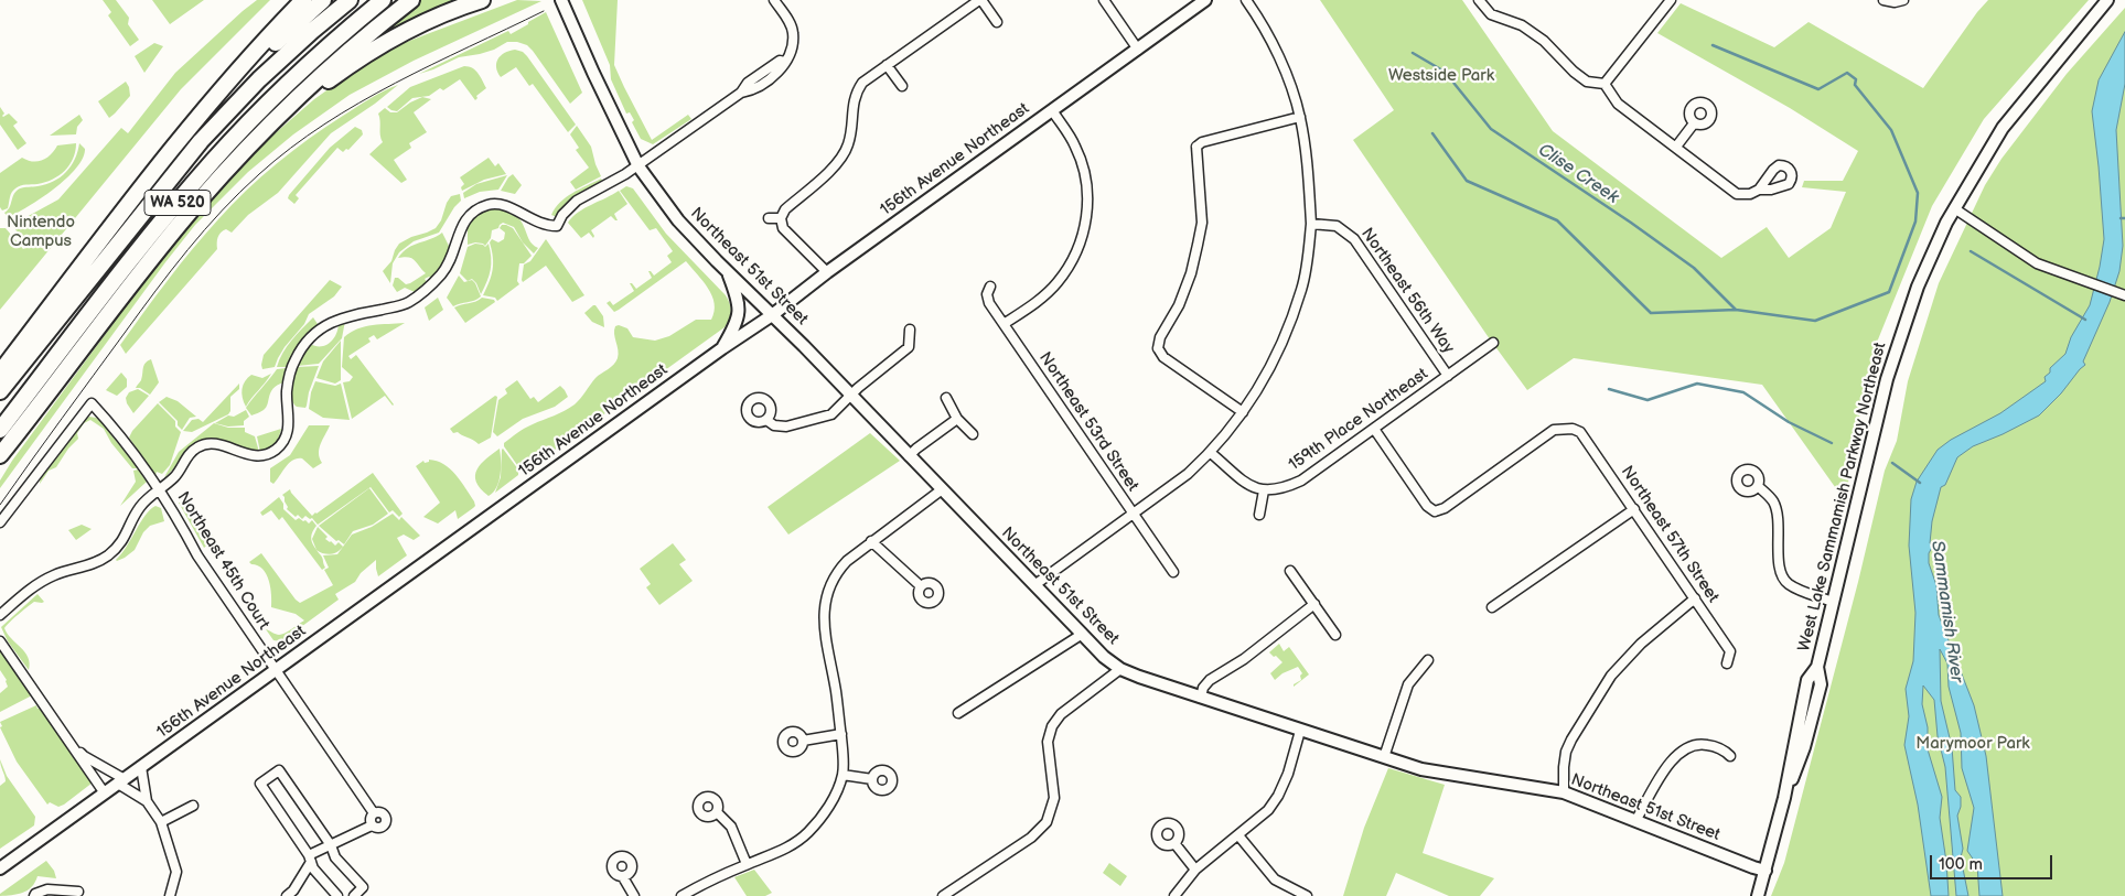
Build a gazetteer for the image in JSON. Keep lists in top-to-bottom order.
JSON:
{
  "streets": {
    "highway": ["WA 520"],
    "main road": ["156th Avenue Northeast", "Northeast 51st Street", "West Lake Sammamish Parkway Northeast"],
    "street": [
      "Northeast 56th Way",
      "159th Place Northeast",
      "Northeast 53rd Street",
      "Northeast 57th Street",
      "Northeast 45th Court"
    ]
  },
  "crossings": [
    ["156th Avenue Northeast", "Northeast 51st Street"],
    ["156th Avenue Northeast", "Northeast 45th Court"],
    ["Northeast 51st Street", "West Lake Sammamish Parkway Northeast"],
    ["Northeast 56th Way", "159th Place Northeast"],
    ["159th Place Northeast", "Northeast 57th Street"]
  ],
  "water": ["Clise Creek", "Sammamish River"],
  "parks": ["Westside Park", "Nintendo Campus", "Marymoor Park"],
  "scale_bar": "100 m"
}
